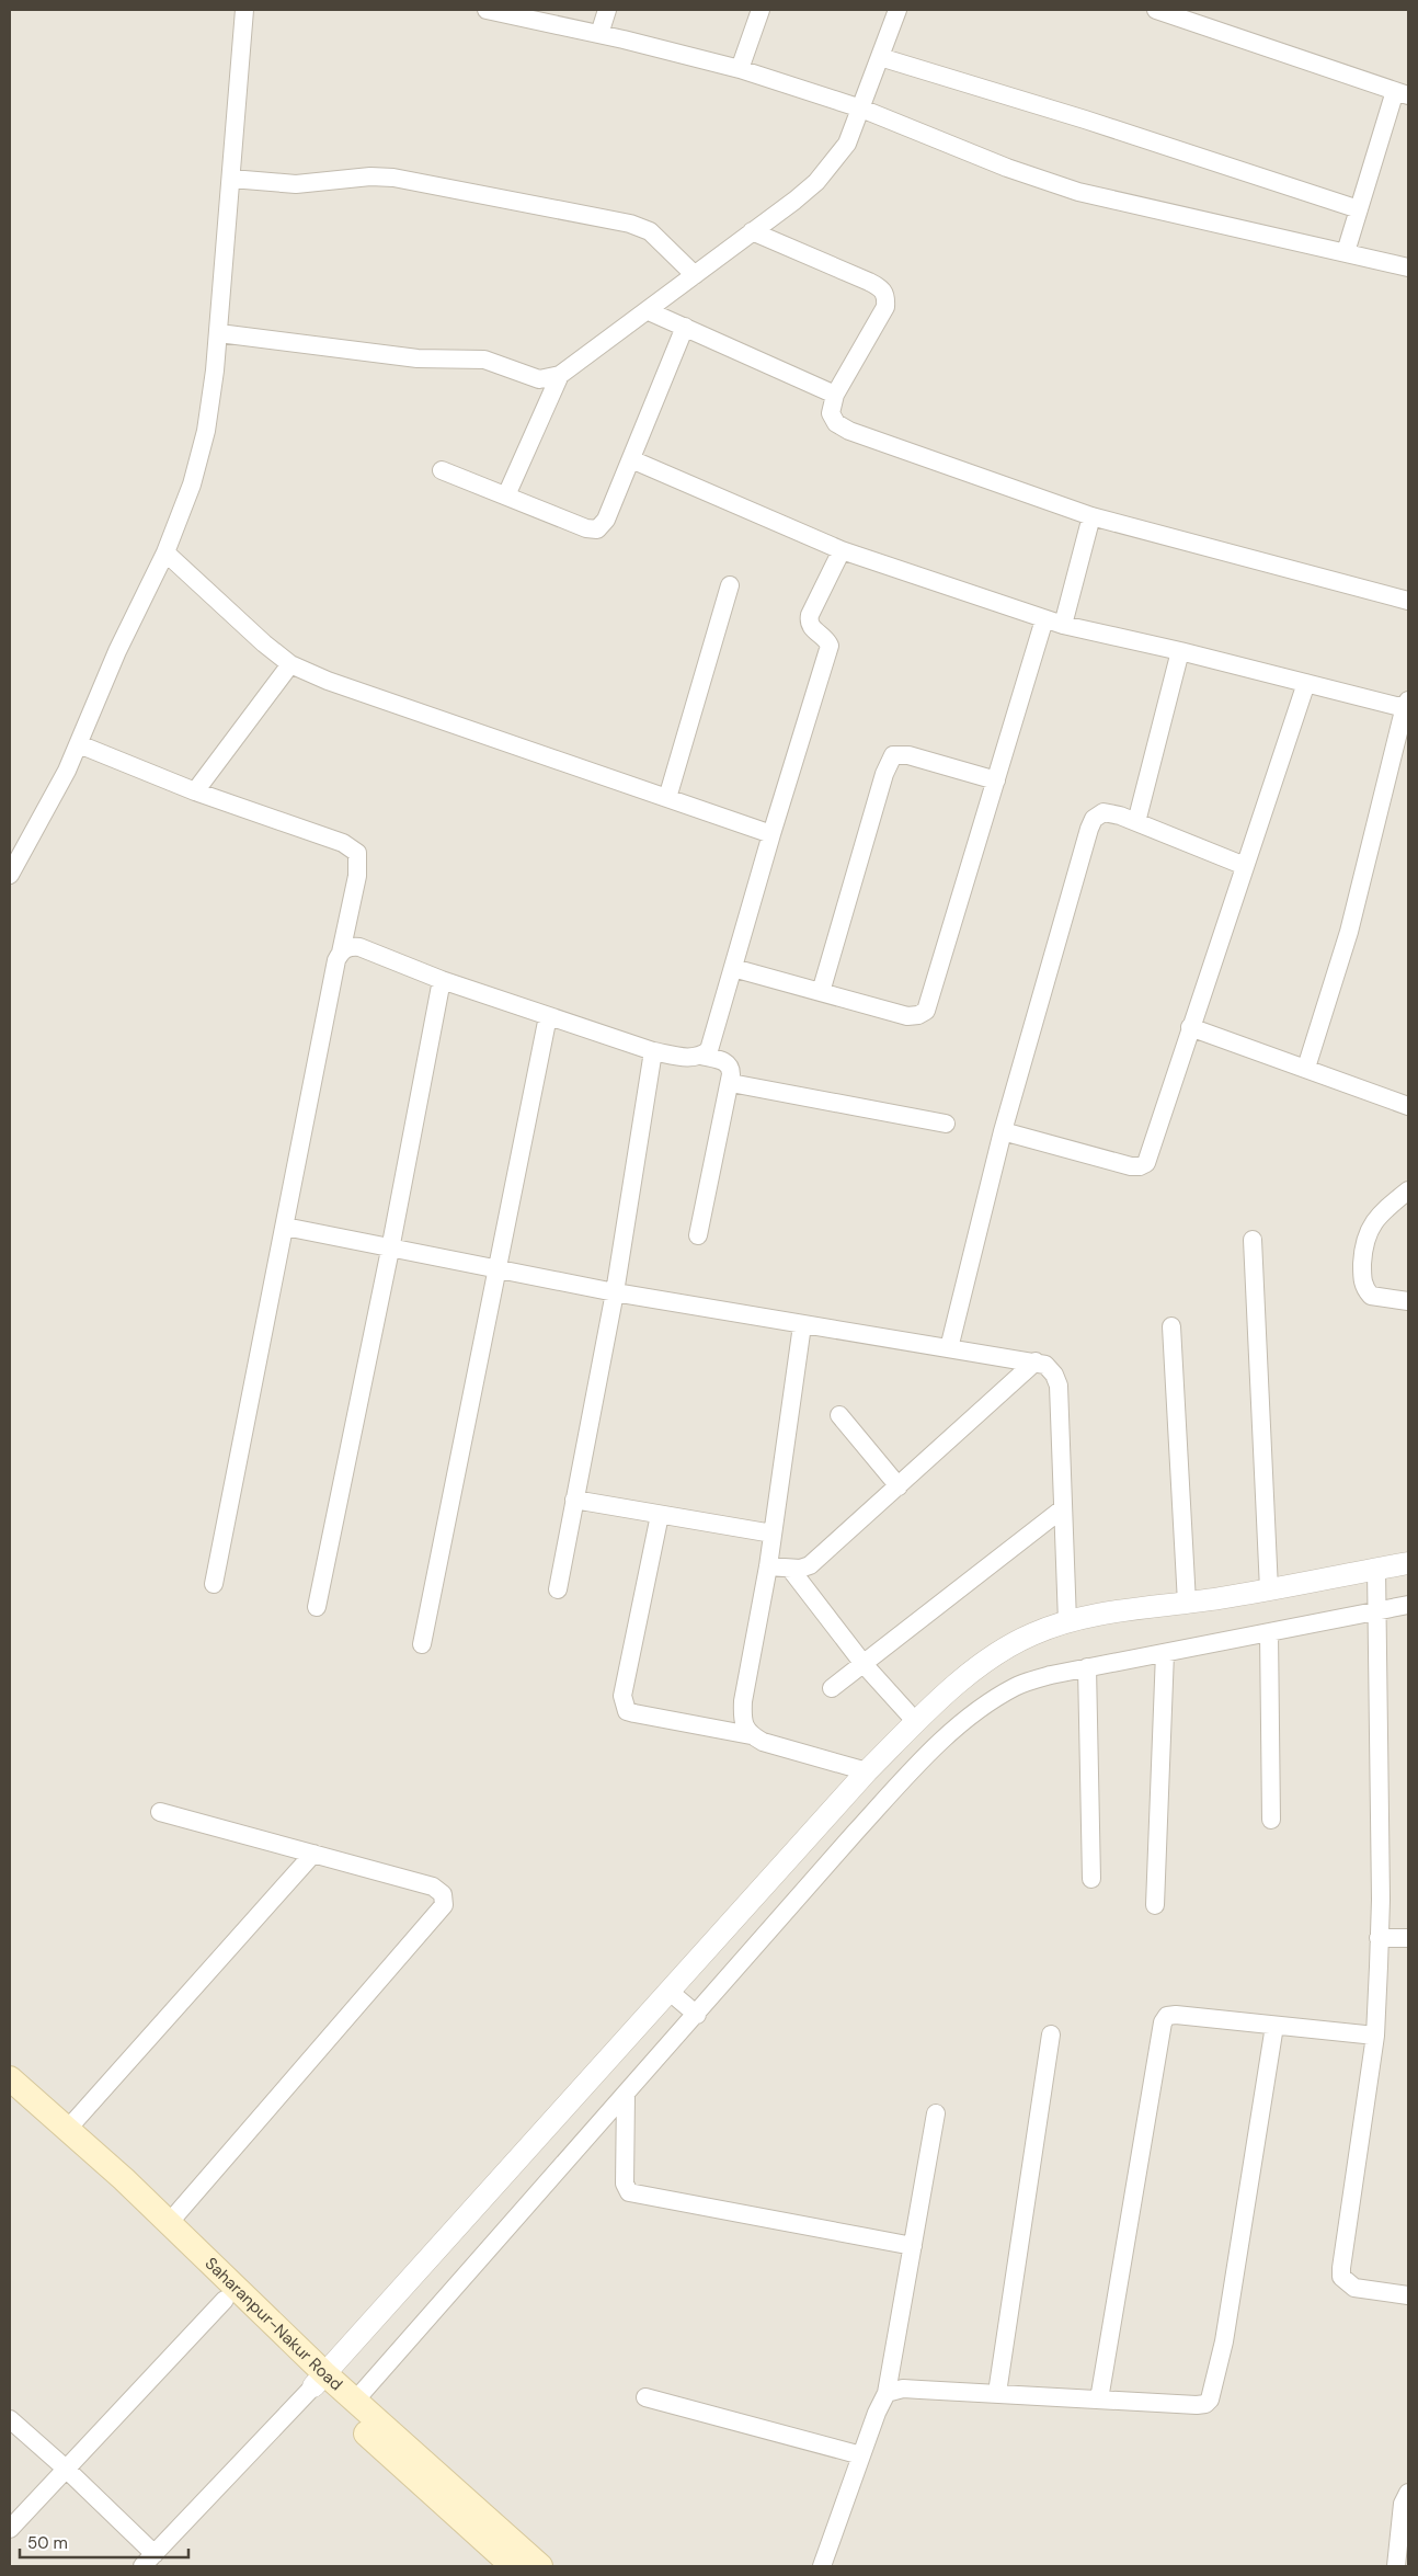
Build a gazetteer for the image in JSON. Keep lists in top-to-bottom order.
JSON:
{
  "streets": {
    "main road": ["Saharanpur-Nakur Road"]
  },
  "scale_bar": "50 m"
}
